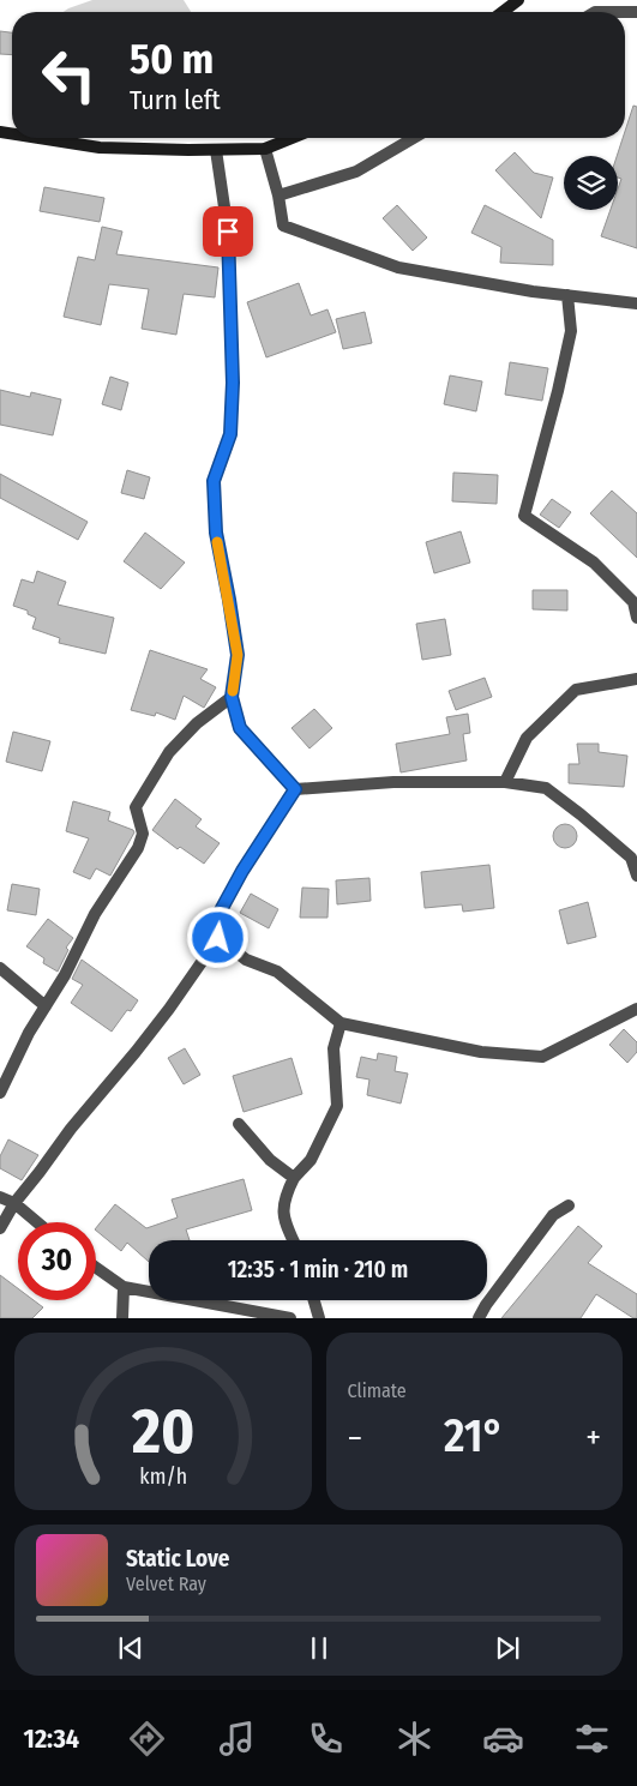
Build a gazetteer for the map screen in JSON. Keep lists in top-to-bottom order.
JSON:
{
  "page": {
    "turn": ["50 m", "Turn left"],
    "limit": "30",
    "trip": "12:35 · 1 min · 210 m",
    "tile": "Climate",
    "heat": ["−", "21°", "+"],
    "song": ["Static Love", "Velvet Ray"],
    "tabs": "12:34",
    "gauge": ["20", "km/h"]
  }
}
